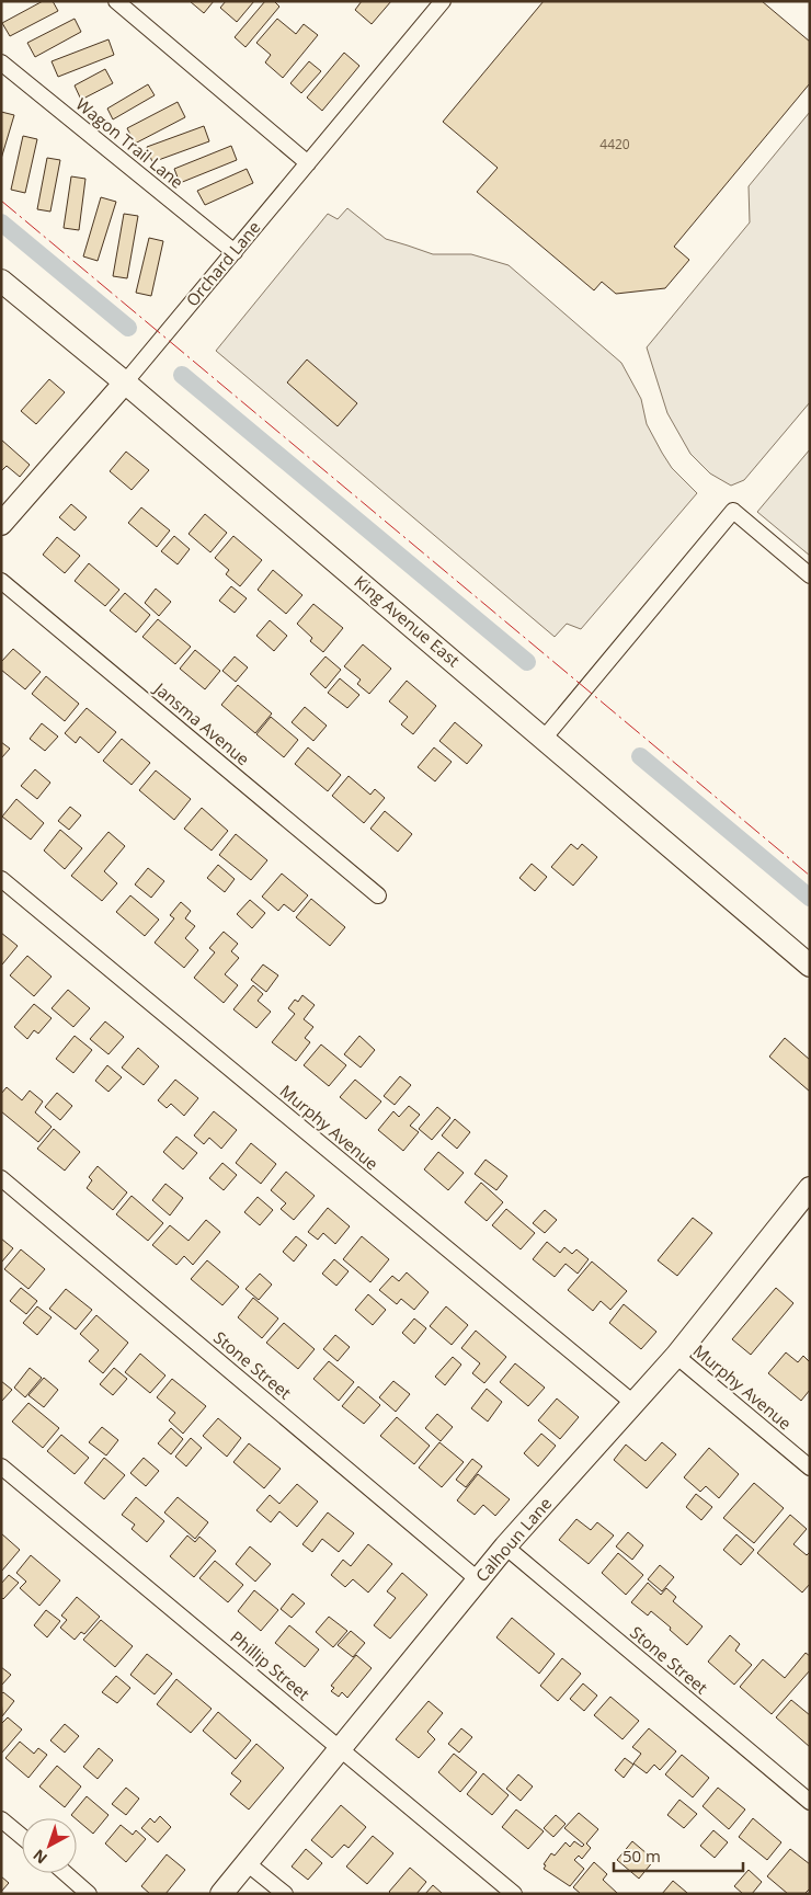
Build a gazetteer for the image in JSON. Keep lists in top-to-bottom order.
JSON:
{
  "streets": {
    "street": [
      "Wagon Trail Lane",
      "Orchard Lane",
      "King Avenue East",
      "Jansma Avenue",
      "Murphy Avenue",
      "Stone Street",
      "Calhoun Lane",
      "Phillip Street"
    ]
  },
  "crossings": [
    ["Wagon Trail Lane", "Orchard Lane"],
    ["Orchard Lane", "King Avenue East"],
    ["Murphy Avenue", "Calhoun Lane"],
    ["Stone Street", "Calhoun Lane"],
    ["Calhoun Lane", "Phillip Street"]
  ],
  "house_numbers": ["4420"],
  "scale_bar": "50 m",
  "north": "bottom left"
}
